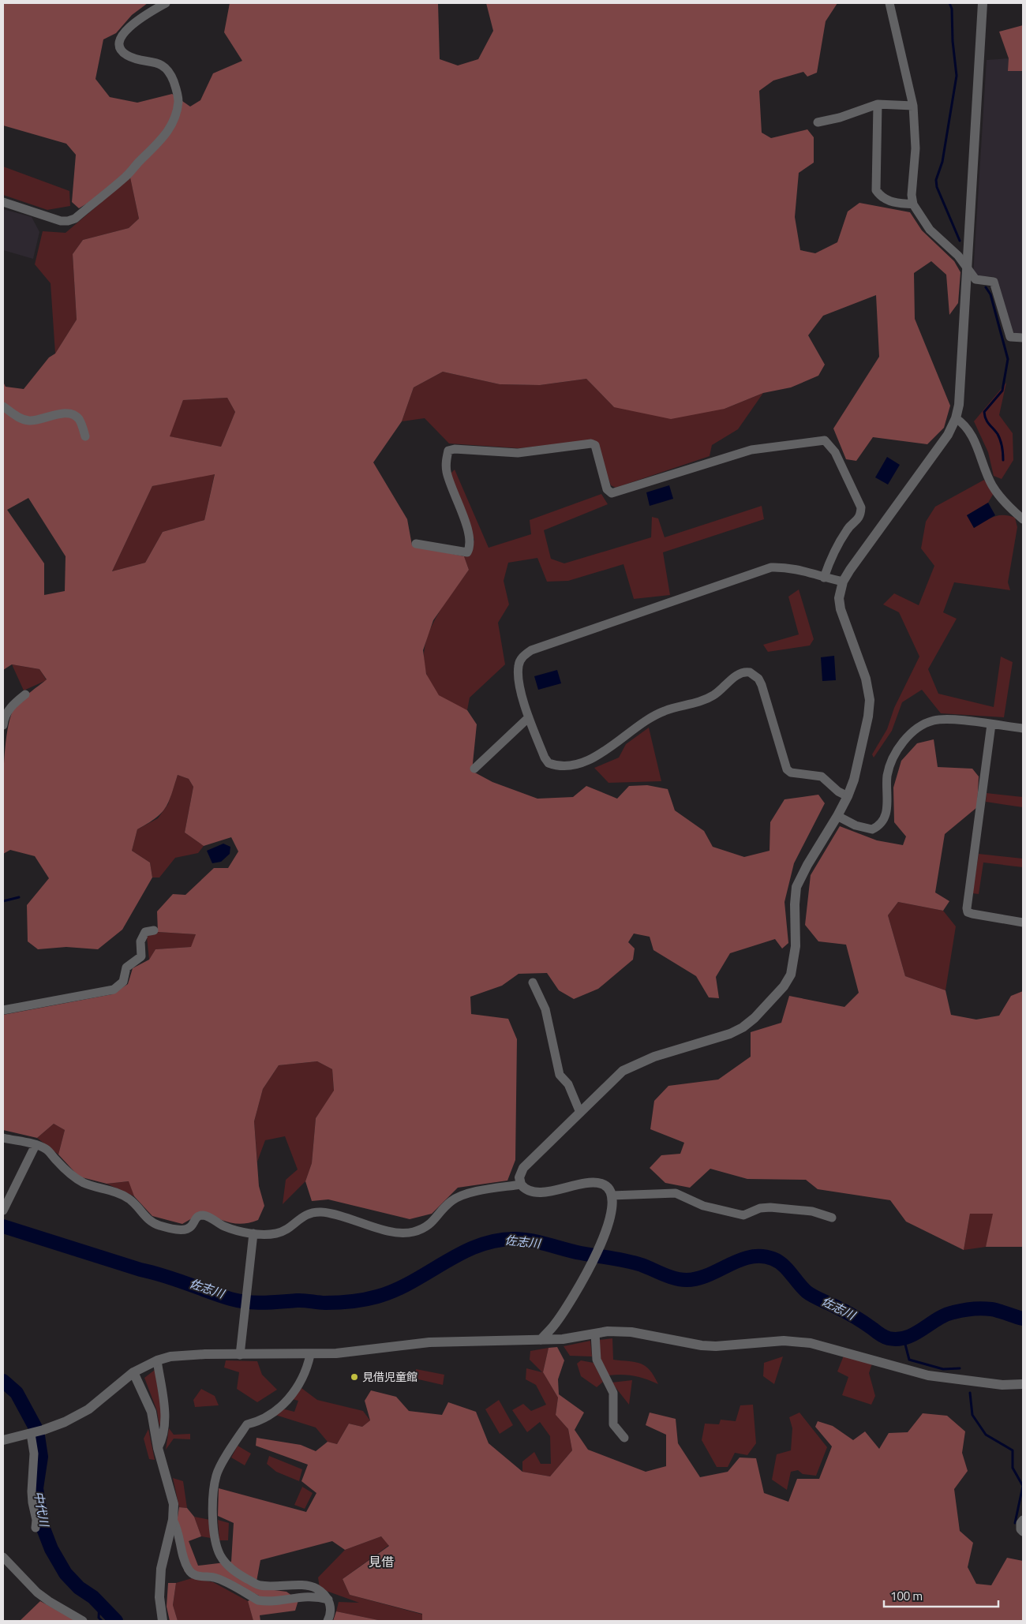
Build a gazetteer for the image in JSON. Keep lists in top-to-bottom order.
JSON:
{
  "districts": ["見借"],
  "water": ["佐志川", "中代川"],
  "places": ["見借児童館"],
  "scale_bar": "100 m"
}
